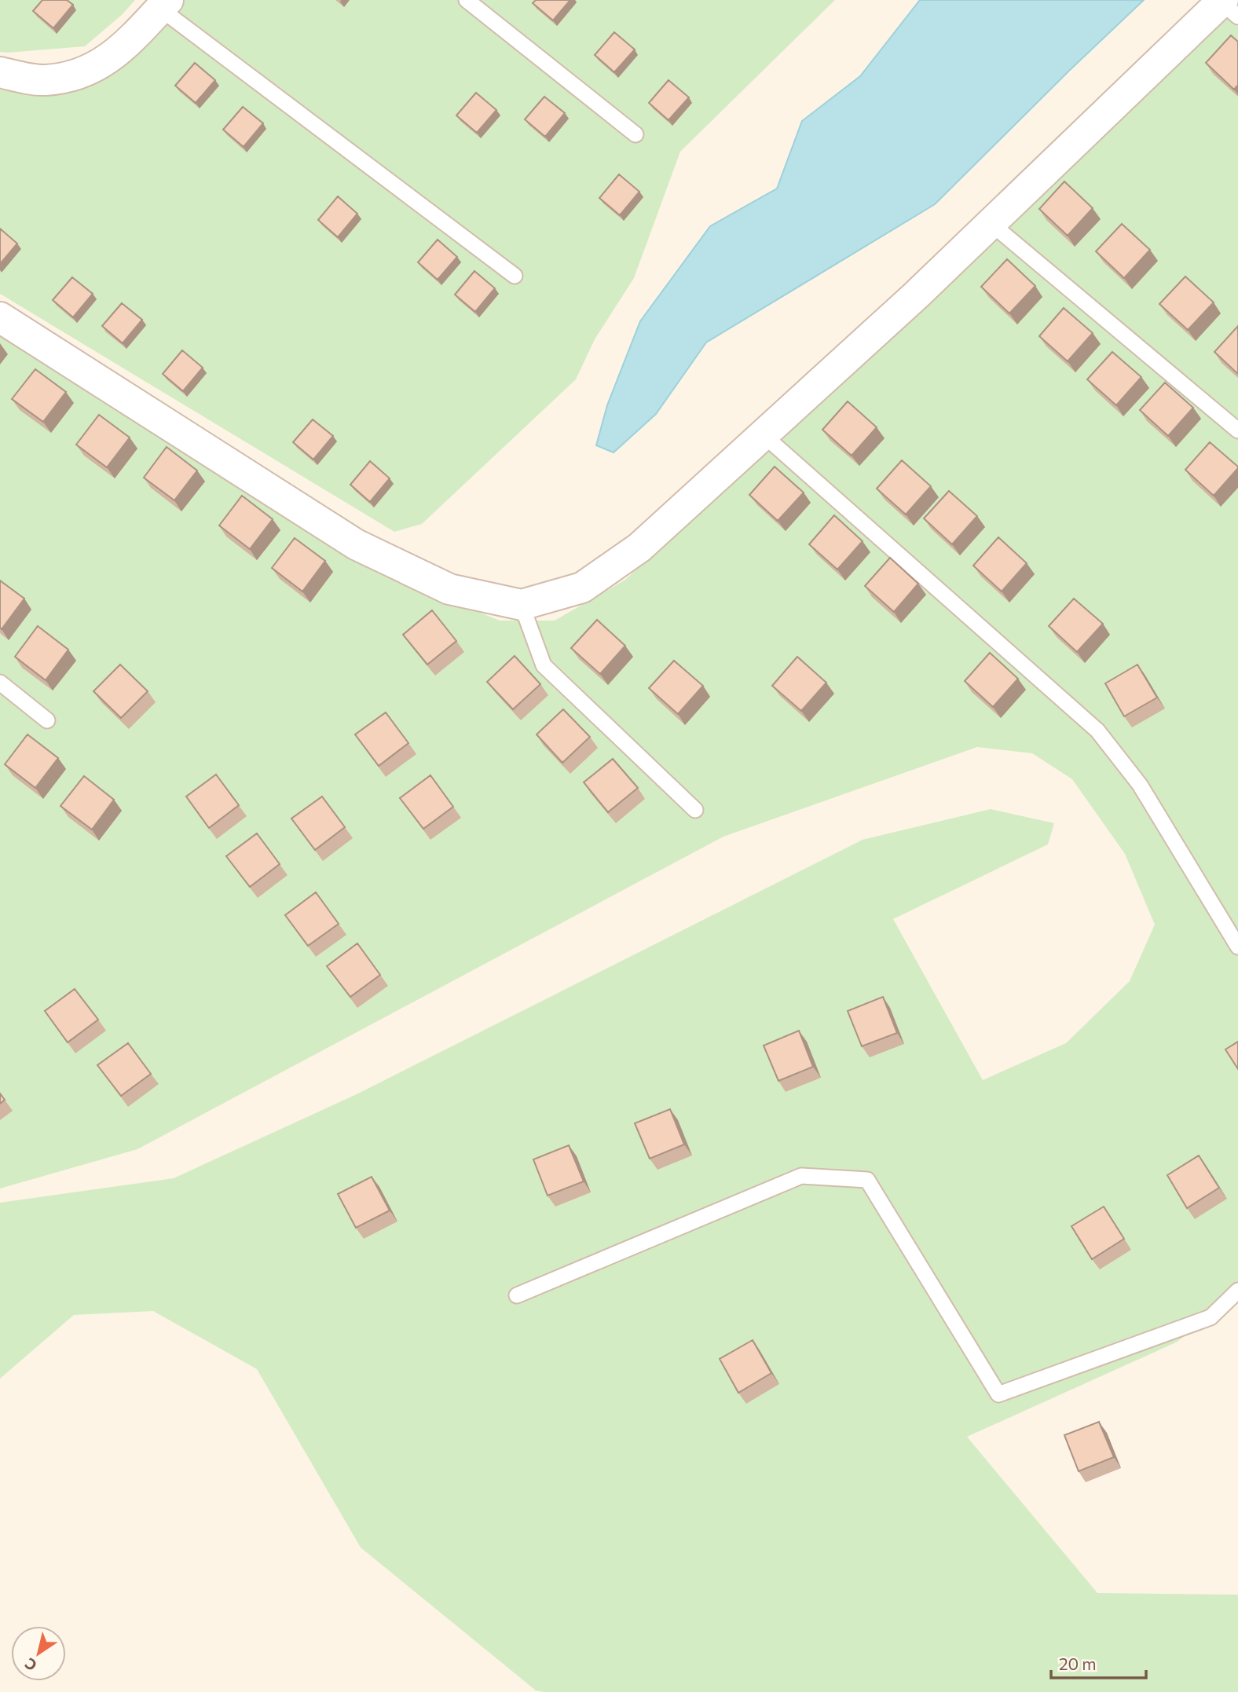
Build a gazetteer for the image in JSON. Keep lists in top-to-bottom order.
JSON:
{
  "scale_bar": "20 m",
  "north": "bottom left"
}
